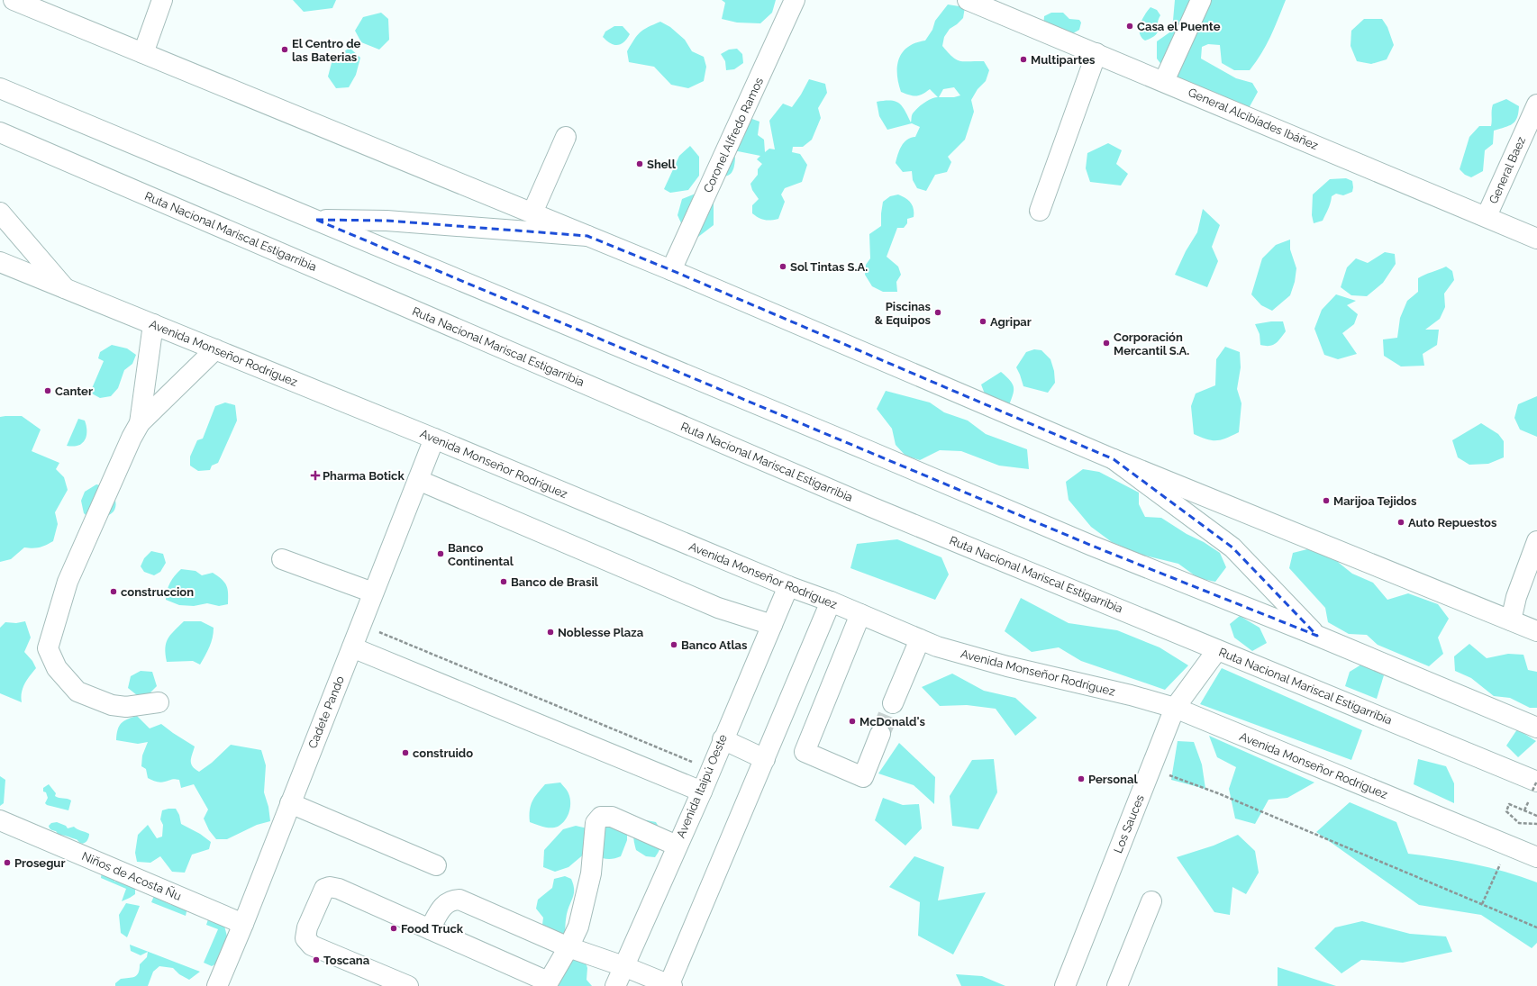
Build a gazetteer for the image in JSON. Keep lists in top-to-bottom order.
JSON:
{
  "streets": {
    "main road": [
      "General Alcibíades Ibáñez",
      "Coronel Alfredo Ramos",
      "General Baez",
      "Ruta Nacional Mariscal Estigarribia",
      "Avenida Monseñor Rodríguez",
      "Cadete Pando",
      "Avenida Itaipú Oeste",
      "Los Sauces",
      "Niños de Acosta Ñu"
    ]
  },
  "crossings": [
    ["General Alcibíades Ibáñez", "General Baez"],
    ["Ruta Nacional Mariscal Estigarribia", "Los Sauces"],
    ["Avenida Monseñor Rodríguez", "Cadete Pando"],
    ["Avenida Monseñor Rodríguez", "Avenida Itaipú Oeste"],
    ["Avenida Monseñor Rodríguez", "Los Sauces"],
    ["Cadete Pando", "Niños de Acosta Ñu"]
  ],
  "places": {
    "other": [
      "Casa el Puente",
      "El Centro de las Baterias",
      "Multipartes",
      "Shell",
      "Sol Tintas S.A.",
      "Piscinas & Equipos",
      "Agripar",
      "Corporación Mercantil S.A.",
      "Canter",
      "Marijoa Tejidos",
      "Auto Repuestos",
      "Banco Continental",
      "Banco de Brasil",
      "construccion",
      "Noblesse Plaza",
      "Banco Atlas",
      "McDonald's",
      "construido",
      "Personal",
      "Prosegur",
      "Food Truck",
      "Toscana"
    ],
    "health": ["Pharma Botick"]
  }
}
